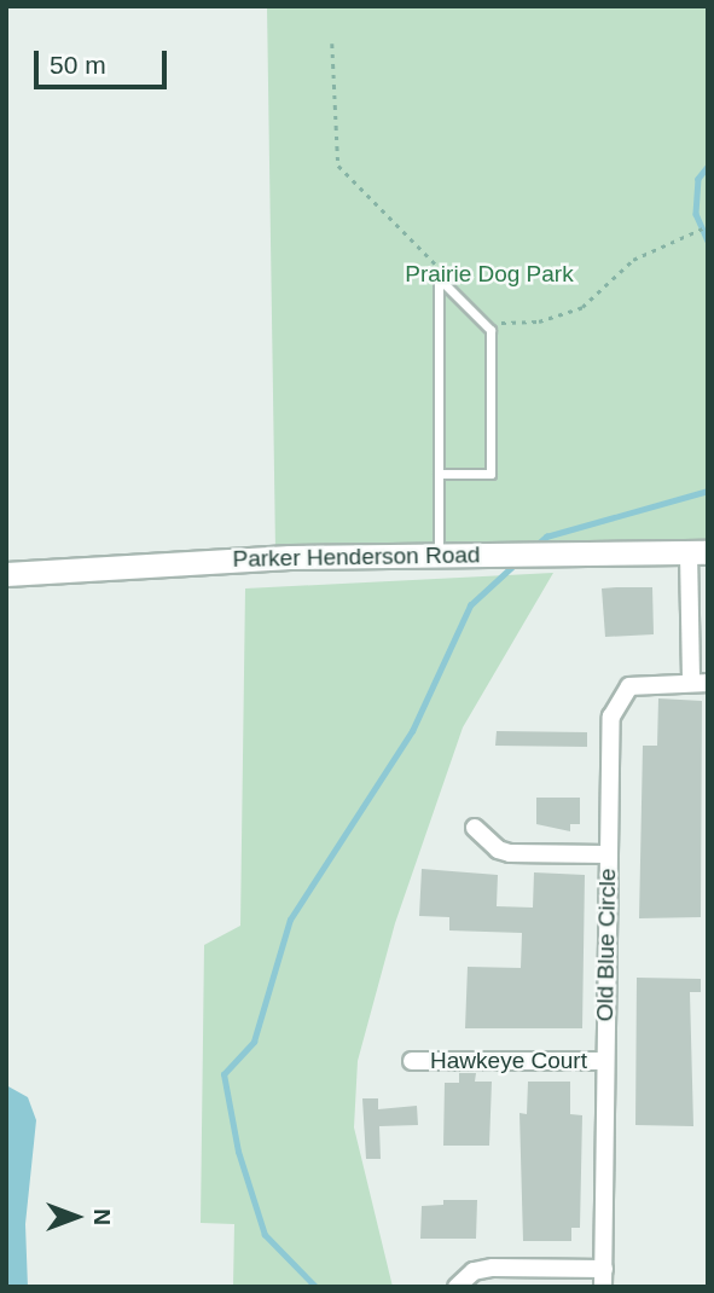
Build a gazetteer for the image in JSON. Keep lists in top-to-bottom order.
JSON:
{
  "streets": {
    "street": ["Parker Henderson Road", "Old Blue Circle", "Hawkeye Court"]
  },
  "crossings": [
    ["Old Blue Circle", "Hawkeye Court"]
  ],
  "parks": ["Prairie Dog Park"],
  "scale_bar": "50 m",
  "north": "right"
}
